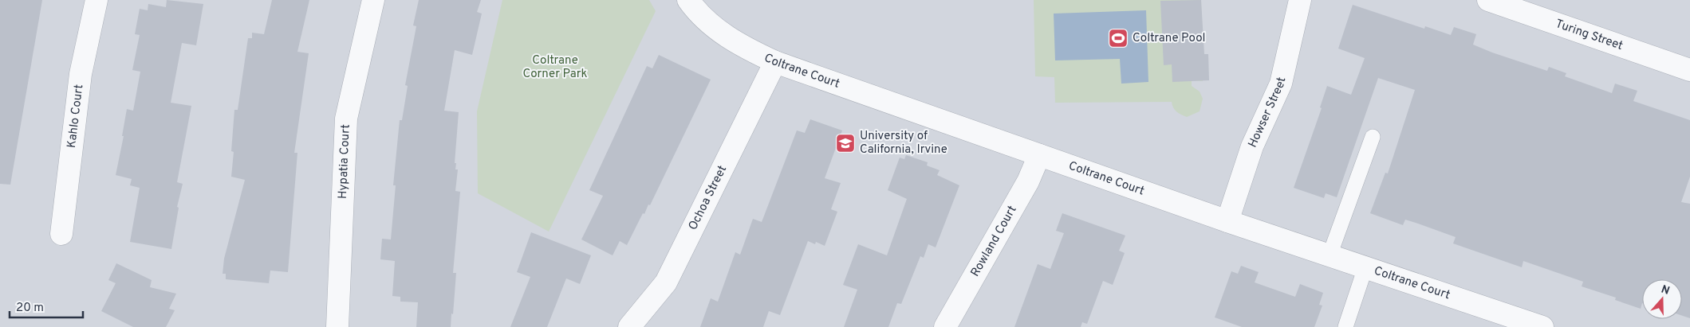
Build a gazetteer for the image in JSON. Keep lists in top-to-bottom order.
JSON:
{
  "streets": {
    "street": [
      "Turing Street",
      "Coltrane Court",
      "Howser Street",
      "Kahlo Court",
      "Hypatia Court",
      "Ochoa Street",
      "Rowland Court"
    ]
  },
  "crossings": [
    ["Coltrane Court", "Howser Street"],
    ["Coltrane Court", "Ochoa Street"],
    ["Coltrane Court", "Rowland Court"]
  ],
  "parks": ["Coltrane Corner Park"],
  "places": {
    "sports": ["Coltrane Pool"],
    "school or university": ["University of California, Irvine"]
  },
  "scale_bar": "20 m",
  "north": "top"
}
